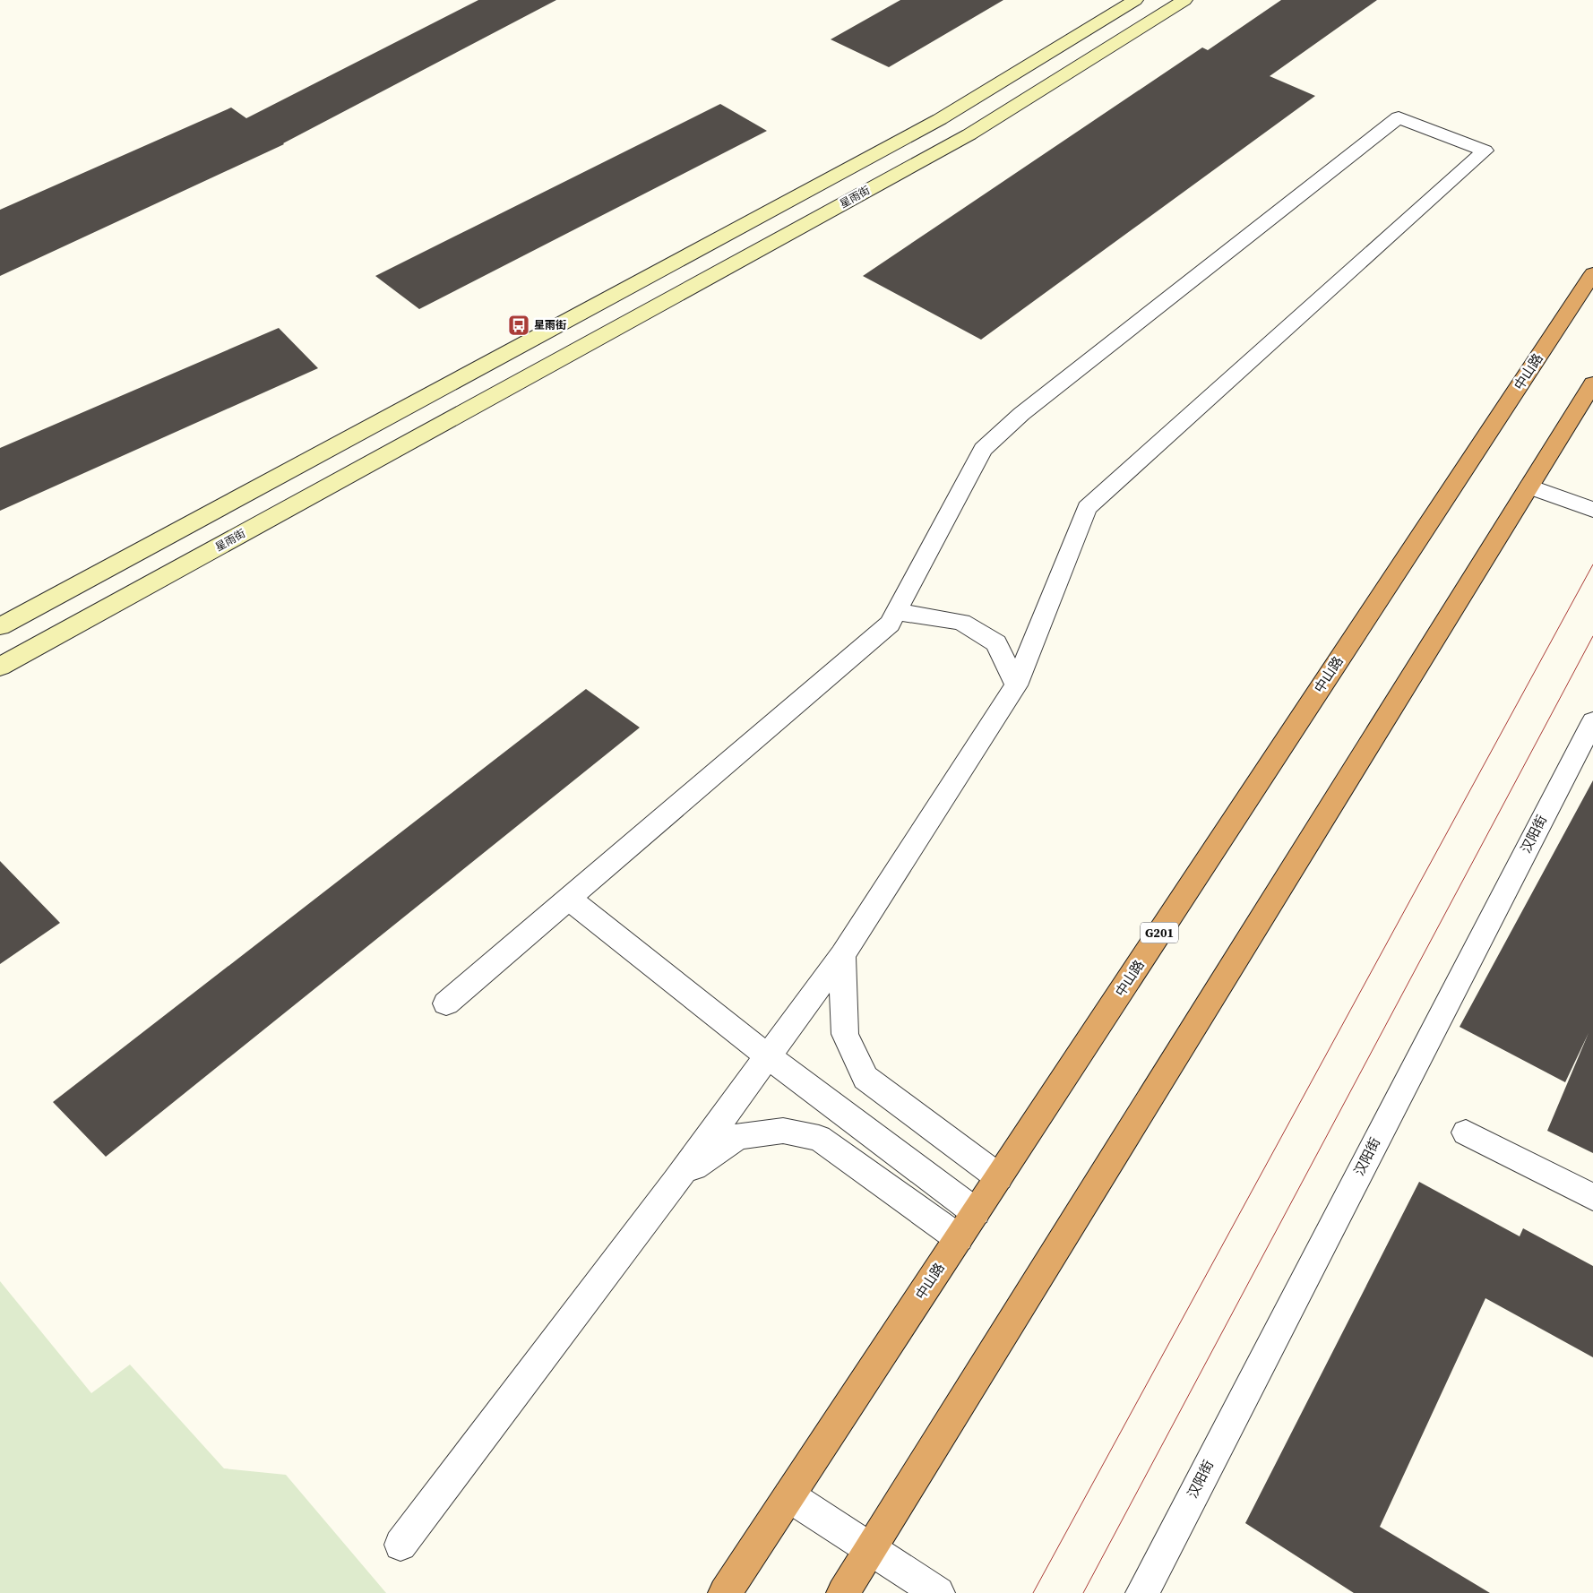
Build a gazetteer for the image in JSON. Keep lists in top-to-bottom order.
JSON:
{
  "streets": {
    "highway": ["中山路", "G201"],
    "street": ["星雨街", "汉阳街"]
  },
  "places": {
    "bus stop": ["星雨街"]
  }
}
